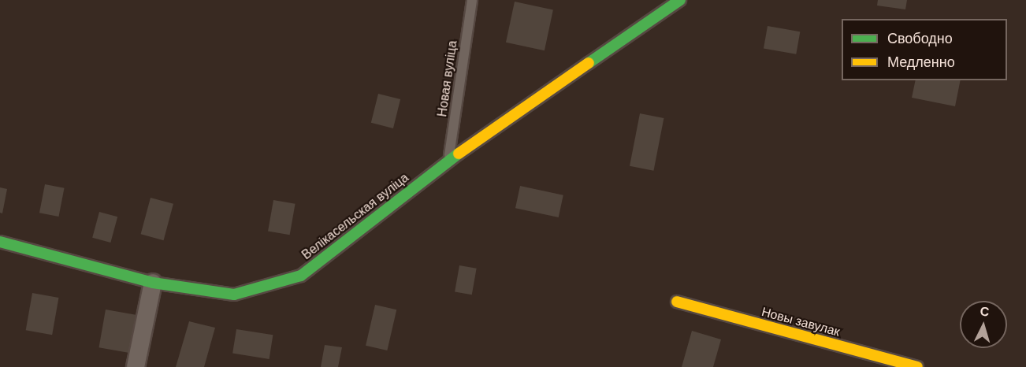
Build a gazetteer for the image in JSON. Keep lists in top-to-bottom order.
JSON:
{
  "streets": {
    "street": ["Велікасельская вуліца", "Новы завулак"],
    "lane": ["Новая вуліца"]
  },
  "crossings": [
    ["Новая вуліца", "Велікасельская вуліца"]
  ],
  "legend": ["Свободно", "Медленно"],
  "north": "top"
}
